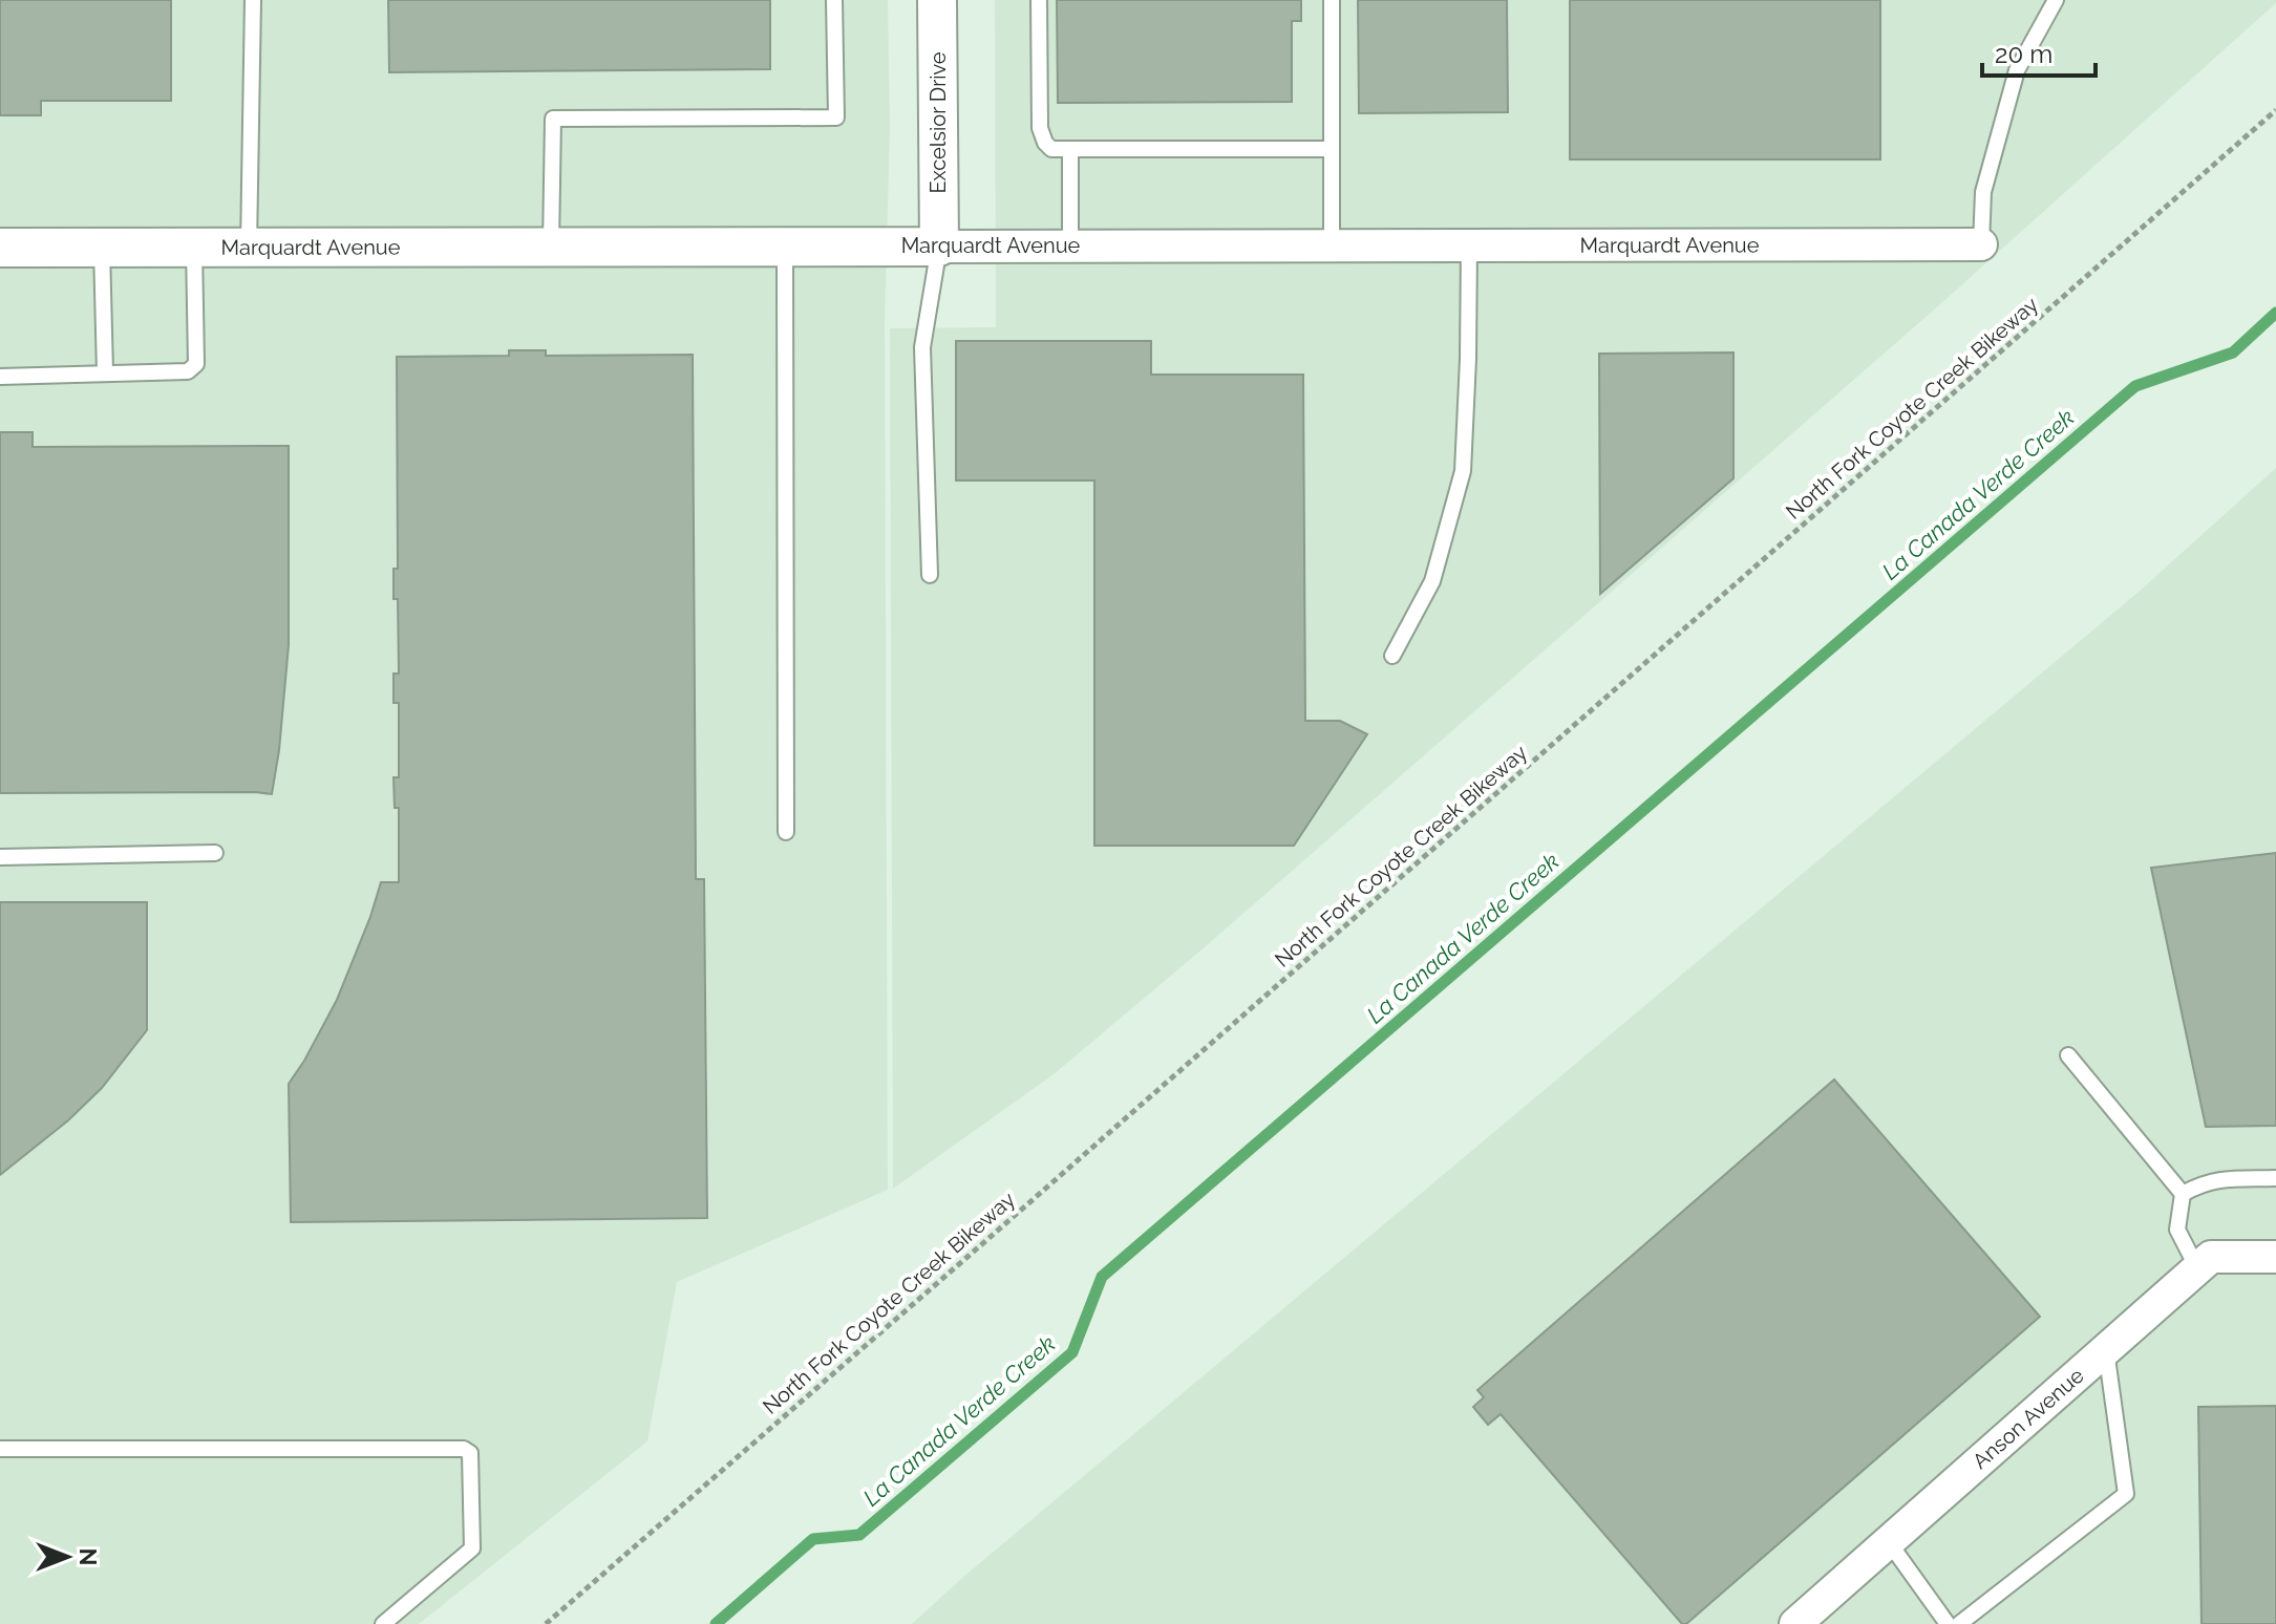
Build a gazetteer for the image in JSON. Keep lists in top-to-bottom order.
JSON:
{
  "streets": {
    "street": ["Excelsior Drive", "Marquardt Avenue", "Anson Avenue"],
    "path": ["North Fork Coyote Creek Bikeway"]
  },
  "crossings": [
    ["Excelsior Drive", "Marquardt Avenue"]
  ],
  "water": ["La Canada Verde Creek"],
  "scale_bar": "20 m",
  "north": "right"
}
